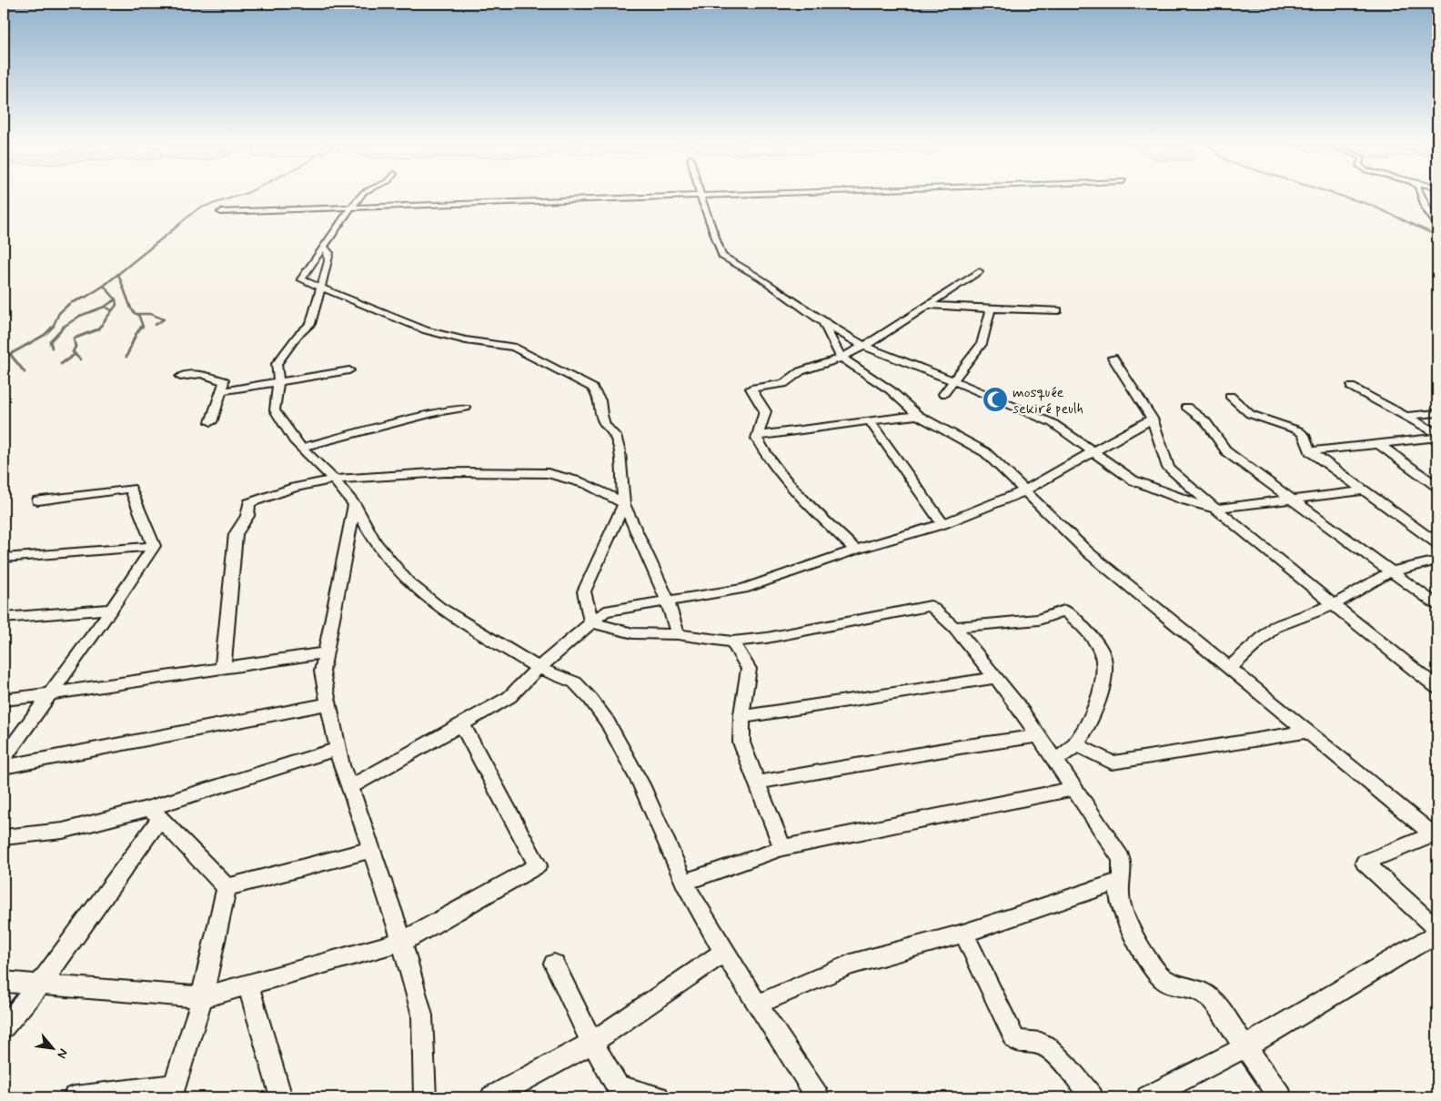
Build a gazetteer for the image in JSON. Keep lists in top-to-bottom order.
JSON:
{
  "places": {
    "mosque": ["mosquée sekiré peulh"]
  },
  "north": "bottom right"
}
